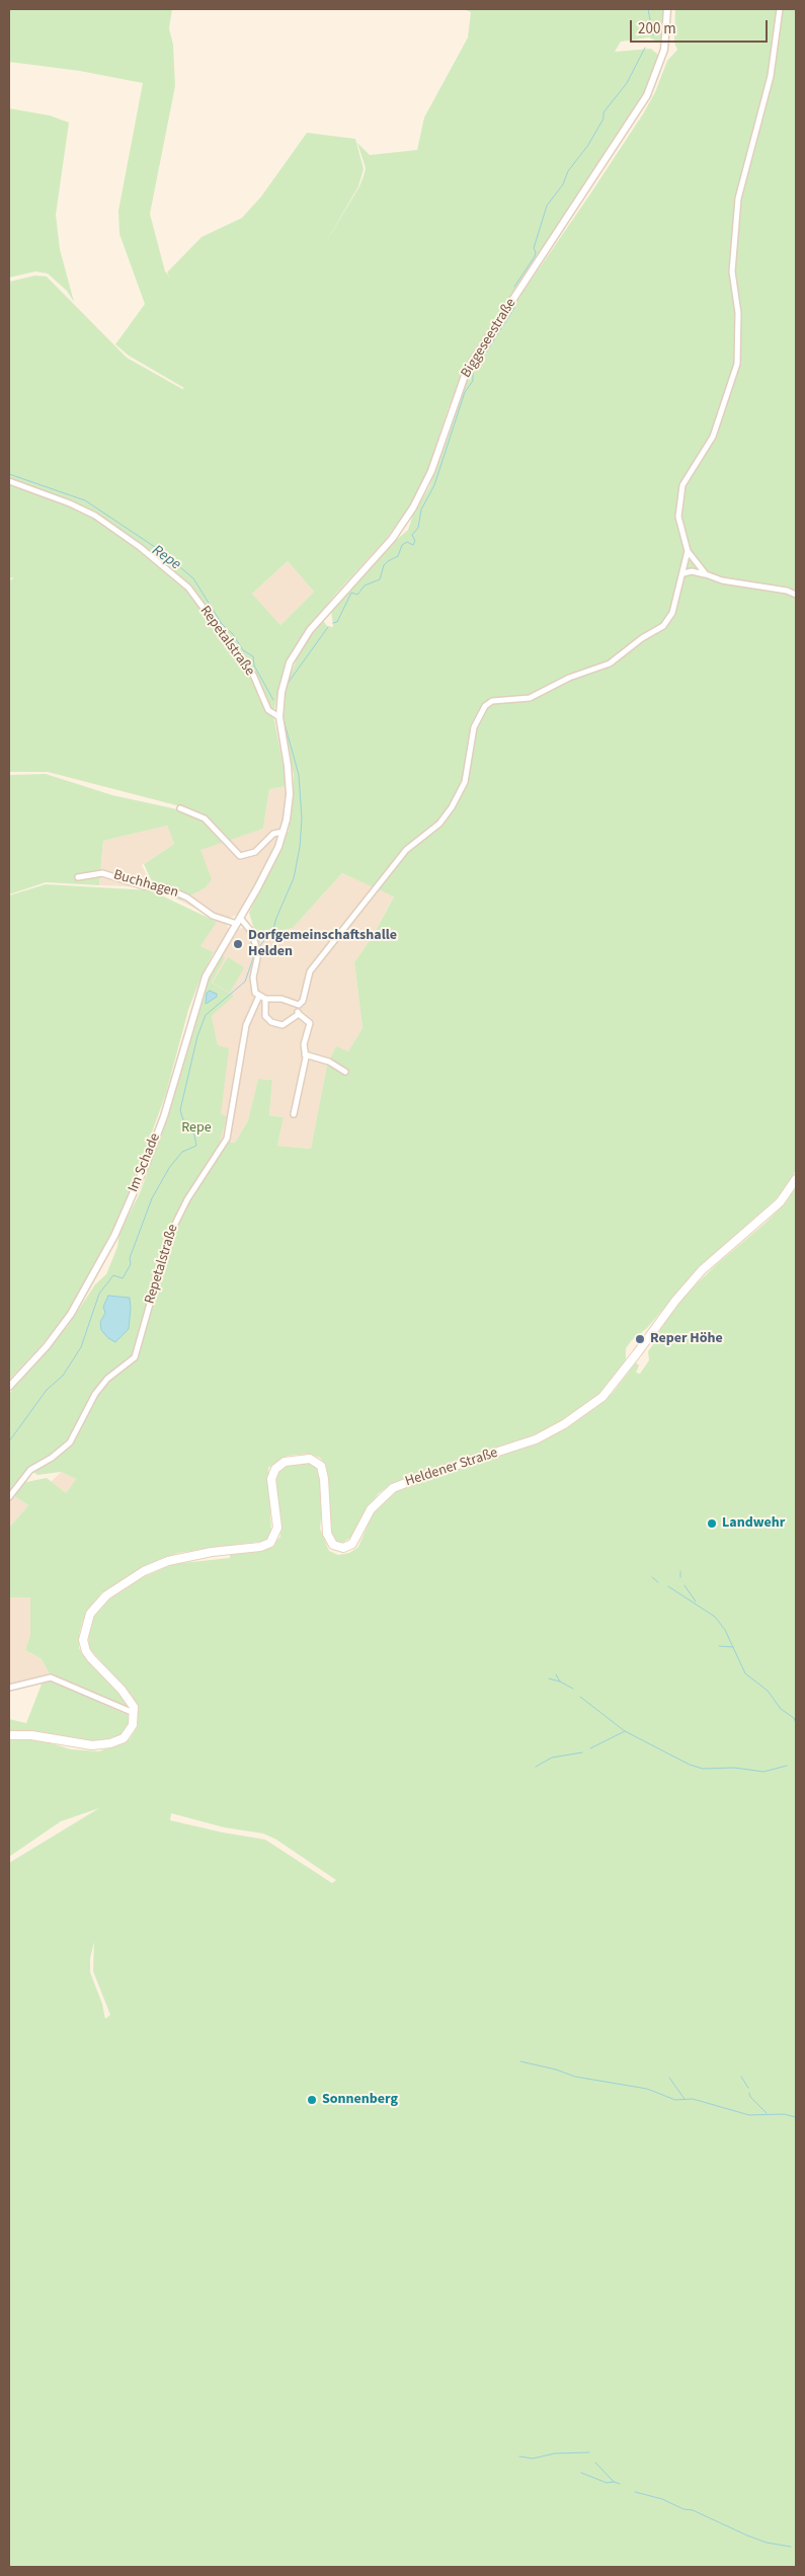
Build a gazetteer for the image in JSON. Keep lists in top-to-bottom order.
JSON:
{
  "streets": {
    "main road": ["Heldener Straße"],
    "street": [
      "Biggeseestraße",
      "Repetalstraße",
      "Buchhagen",
      "Im Schade"
    ]
  },
  "crossings": [
    ["Biggeseestraße", "Repetalstraße"],
    ["Buchhagen", "Im Schade"]
  ],
  "water": ["Repe"],
  "parks": ["Repe"],
  "places": [
    "Dorfgemeinschaftshalle Helden",
    "Reper Höhe",
    "Landwehr",
    "Sonnenberg"
  ],
  "scale_bar": "200 m"
}
